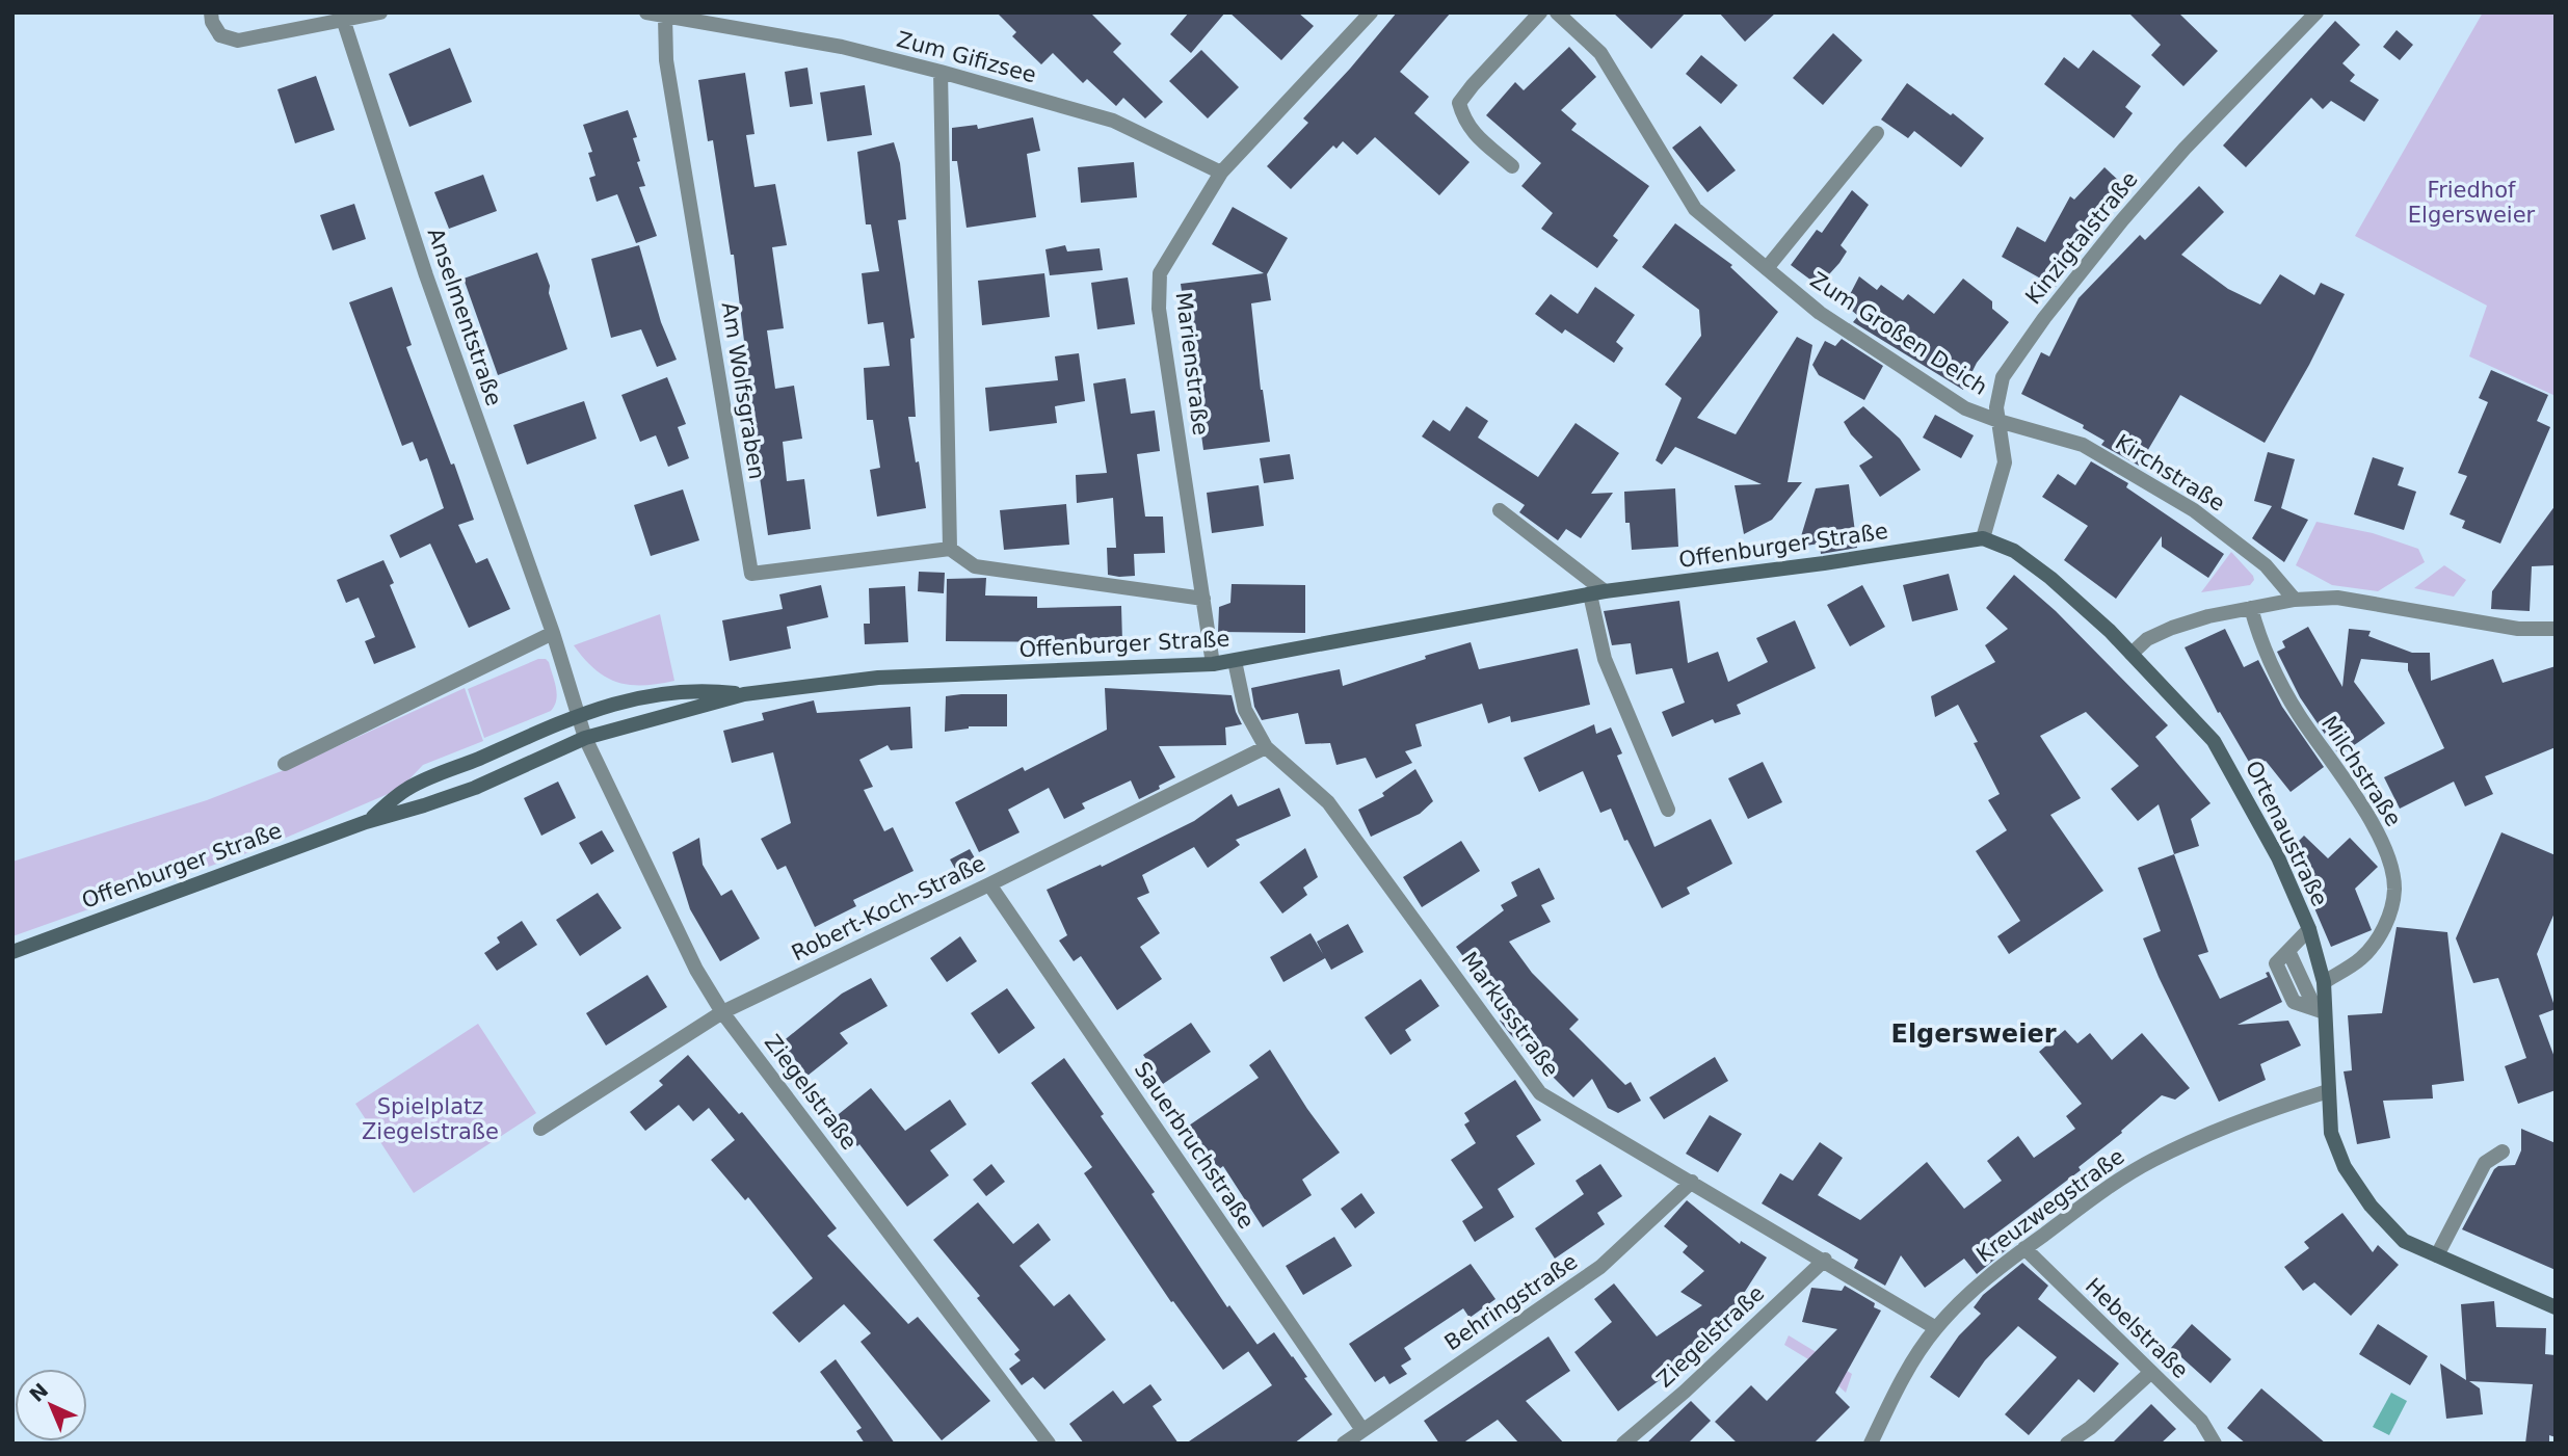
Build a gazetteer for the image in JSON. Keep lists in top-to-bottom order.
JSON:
{
  "streets": {
    "street": [
      "Zum Gifizsee",
      "Kinzigtalstraße",
      "Anselmentstraße",
      "Zum Großen Deich",
      "Marienstraße",
      "Am Wolfsgraben",
      "Kirchstraße",
      "Offenburger Straße",
      "Milchstraße",
      "Ortenaustraße",
      "Robert-Koch-Straße",
      "Markusstraße",
      "Ziegelstraße",
      "Sauerbruchstraße",
      "Kreuzwegstraße",
      "Behringstraße",
      "Hebelstraße"
    ]
  },
  "crossings": [
    ["Zum Gifizsee", "Marienstraße"],
    ["Zum Gifizsee", "Am Wolfsgraben"],
    ["Kinzigtalstraße", "Zum Großen Deich"],
    ["Kinzigtalstraße", "Kirchstraße"],
    ["Kinzigtalstraße", "Offenburger Straße"],
    ["Kinzigtalstraße", "Ortenaustraße"],
    ["Anselmentstraße", "Offenburger Straße"],
    ["Zum Großen Deich", "Kirchstraße"],
    ["Marienstraße", "Offenburger Straße"],
    ["Offenburger Straße", "Ortenaustraße"],
    ["Offenburger Straße", "Markusstraße"],
    ["Offenburger Straße", "Ziegelstraße"],
    ["Milchstraße", "Ortenaustraße"],
    ["Ortenaustraße", "Kreuzwegstraße"],
    ["Robert-Koch-Straße", "Markusstraße"],
    ["Robert-Koch-Straße", "Ziegelstraße"],
    ["Robert-Koch-Straße", "Sauerbruchstraße"],
    ["Markusstraße", "Ziegelstraße"],
    ["Markusstraße", "Kreuzwegstraße"],
    ["Markusstraße", "Behringstraße"],
    ["Sauerbruchstraße", "Behringstraße"],
    ["Kreuzwegstraße", "Hebelstraße"]
  ],
  "districts": ["Elgersweier"],
  "parks": ["Friedhof Elgersweier", "Spielplatz Ziegelstraße"],
  "north": "top left"
}
